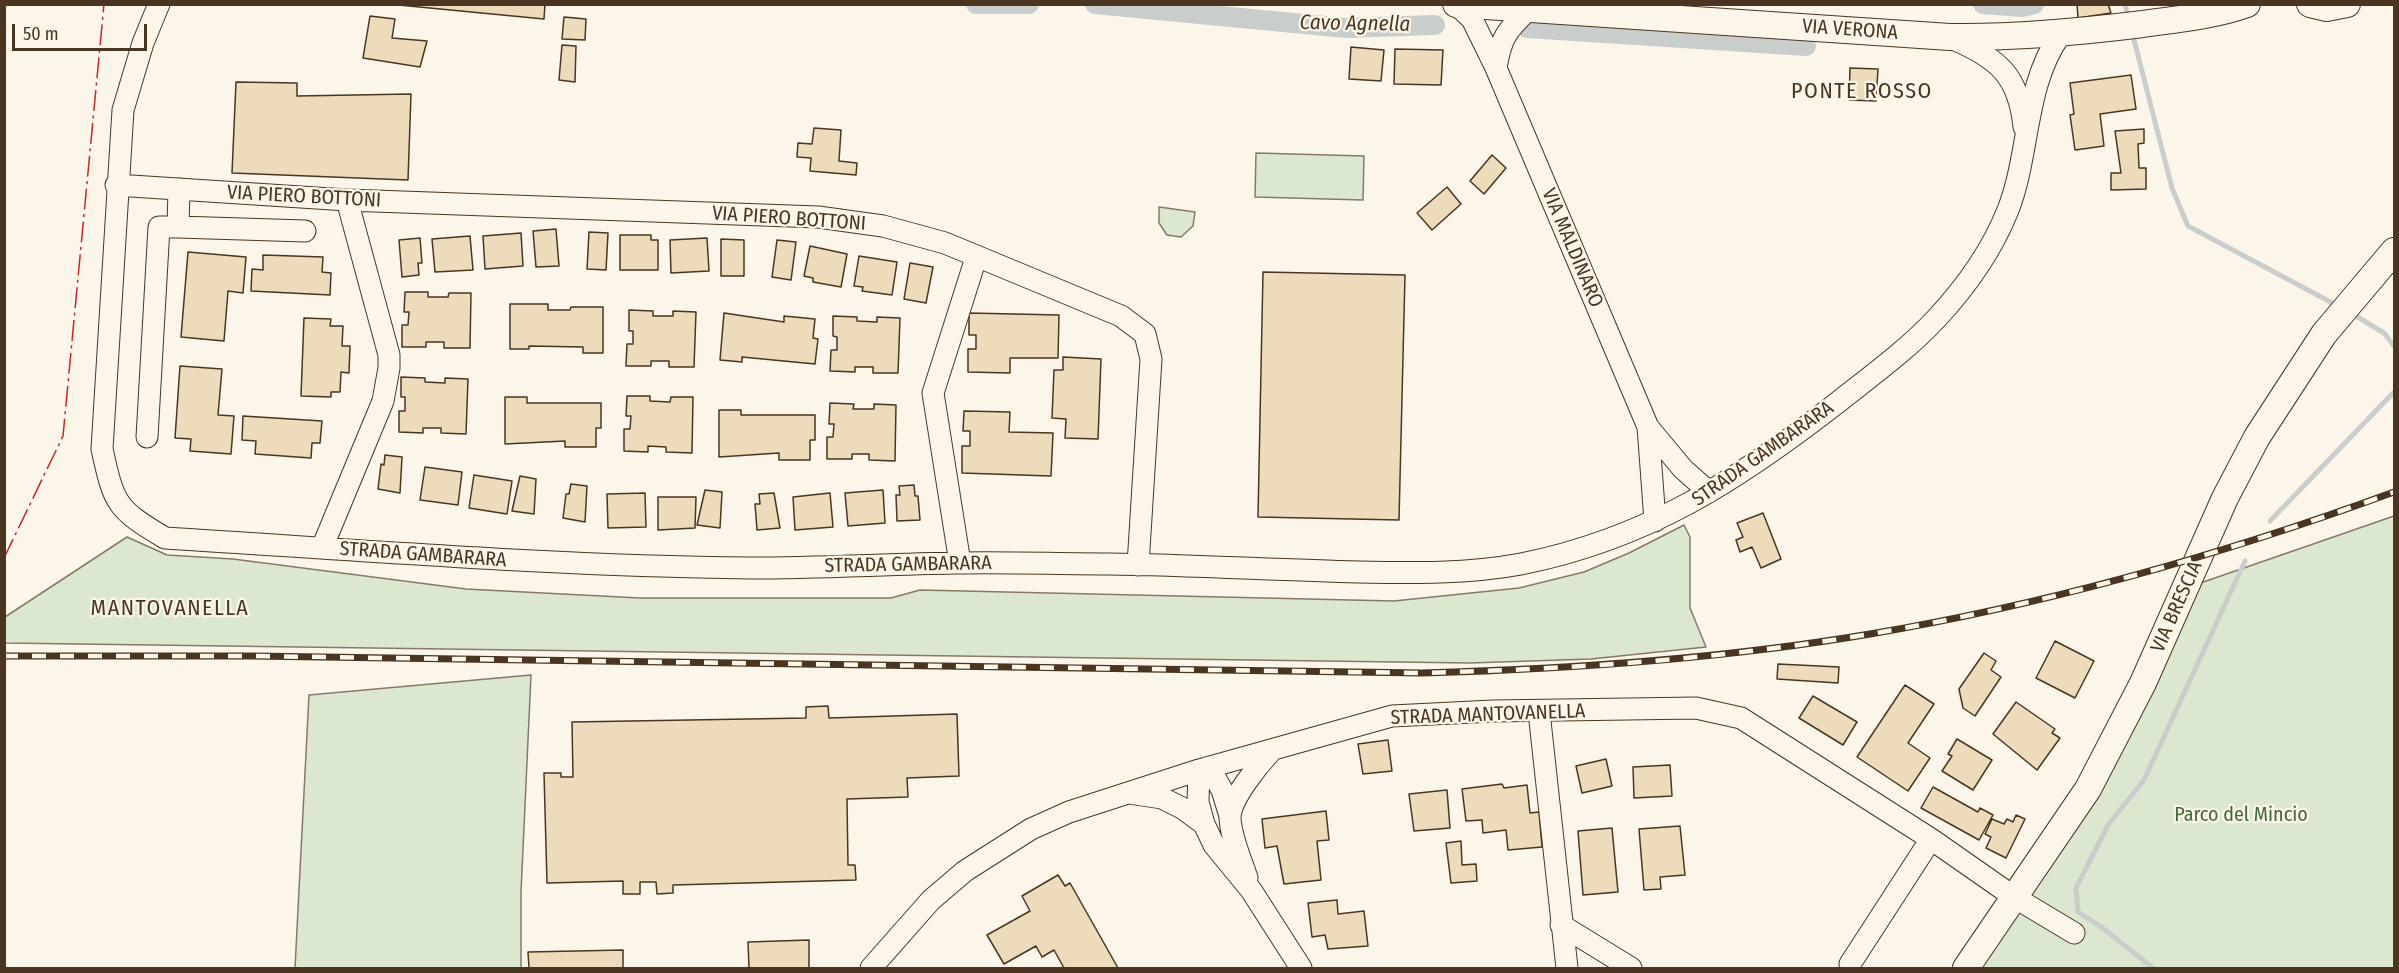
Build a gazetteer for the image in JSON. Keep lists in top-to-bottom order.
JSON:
{
  "streets": {
    "main road": ["VIA VERONA", "VIA BRESCIA"],
    "street": [
      "VIA PIERO BOTTONI",
      "VIA MALDINARO",
      "STRADA GAMBARARA",
      "STRADA MANTOVANELLA"
    ]
  },
  "crossings": [
    ["VIA VERONA", "VIA MALDINARO"],
    ["VIA VERONA", "STRADA GAMBARARA"],
    ["VIA PIERO BOTTONI", "STRADA GAMBARARA"],
    ["VIA MALDINARO", "STRADA GAMBARARA"],
    ["VIA BRESCIA", "STRADA MANTOVANELLA"]
  ],
  "districts": ["PONTE ROSSO", "MANTOVANELLA"],
  "water": ["Cavo Agnella"],
  "parks": ["Parco del Mincio"],
  "scale_bar": "50 m"
}
